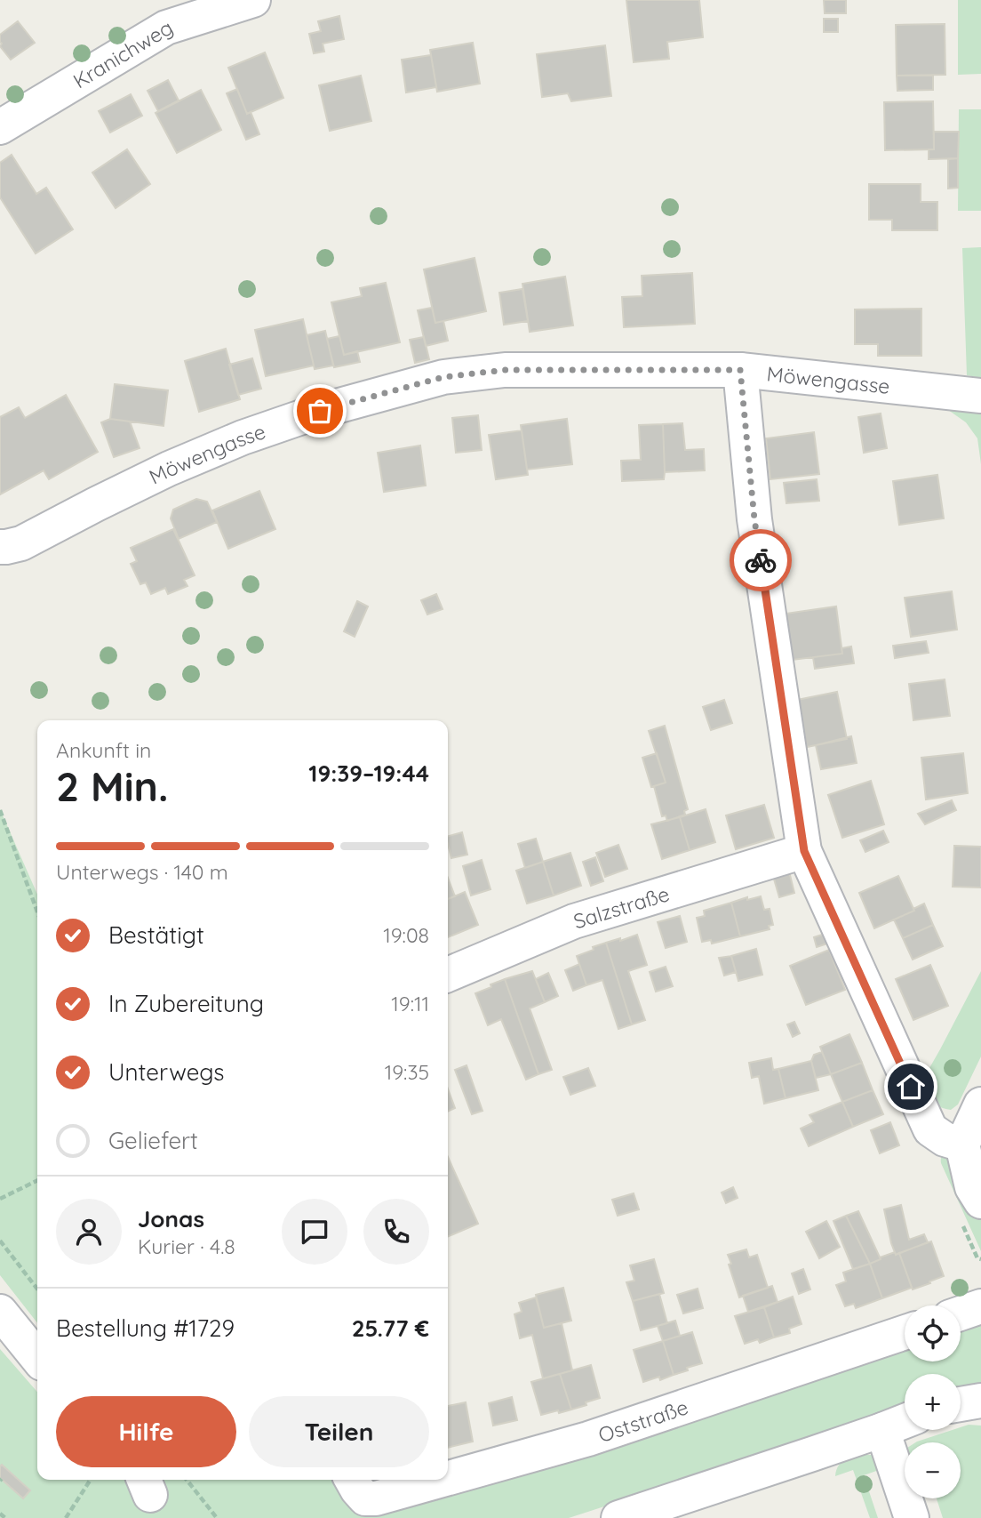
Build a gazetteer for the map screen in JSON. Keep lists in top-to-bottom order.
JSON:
{
  "streets": {
    "street": [
      "Kranichweg",
      "Möwengasse",
      "Salzstraße",
      "Oststraße"
    ]
  },
  "page": {
    "heading": ["2 Min.", "Ankunft in", "19:39–19:44"],
    "panel": [
      "Jonas",
      "Kurier · 4.8",
      "Bestellung #1729",
      "25.77 €"
    ],
    "bar": "Unterwegs · 140 m",
    "list": [
      ["Bestätigt", "19:08"],
      ["In Zubereitung", "19:11"],
      ["Unterwegs", "19:35"],
      "Geliefert"
    ],
    "map_buttons": ["+", "−"],
    "buttons": ["Hilfe", "Teilen"]
  }
}
